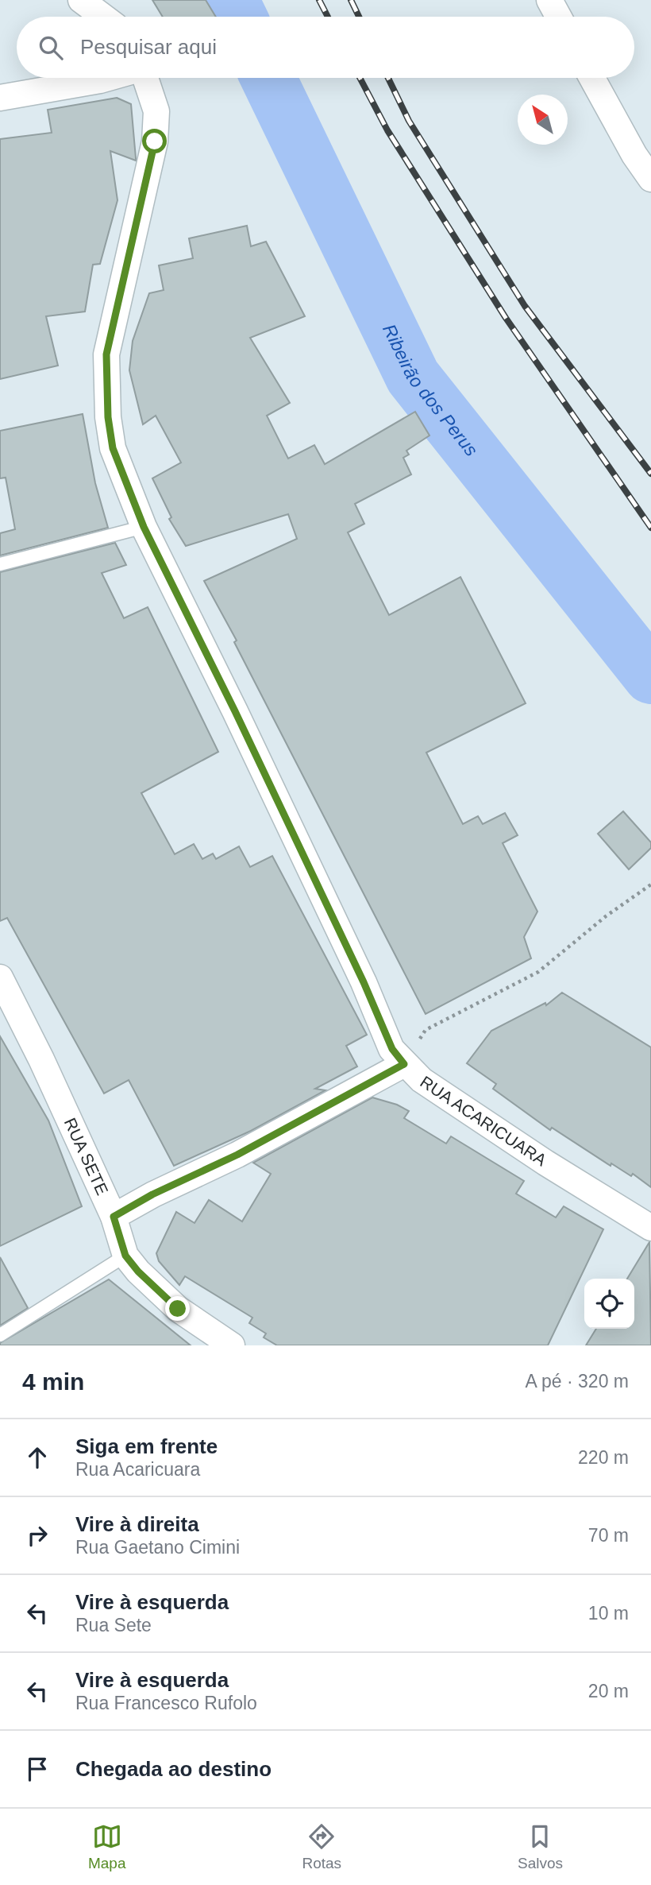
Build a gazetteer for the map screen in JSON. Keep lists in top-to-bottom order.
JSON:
{
  "streets": {
    "street": ["RUA ACARICUARA", "RUA SETE"]
  },
  "water": ["Ribeirão dos Perus"],
  "north": "top left",
  "page": {
    "search": "Pesquisar aqui",
    "heading": ["4 min", "A pé · 320 m"],
    "list": [
      ["Siga em frente", "Rua Acaricuara", "220 m"],
      ["Vire à direita", "Rua Gaetano Cimini", "70 m"],
      ["Vire à esquerda", "Rua Sete", "10 m"],
      ["Vire à esquerda", "Rua Francesco Rufolo", "20 m"],
      "Chegada ao destino"
    ],
    "nav": ["Mapa", "Rotas", "Salvos"]
  }
}
